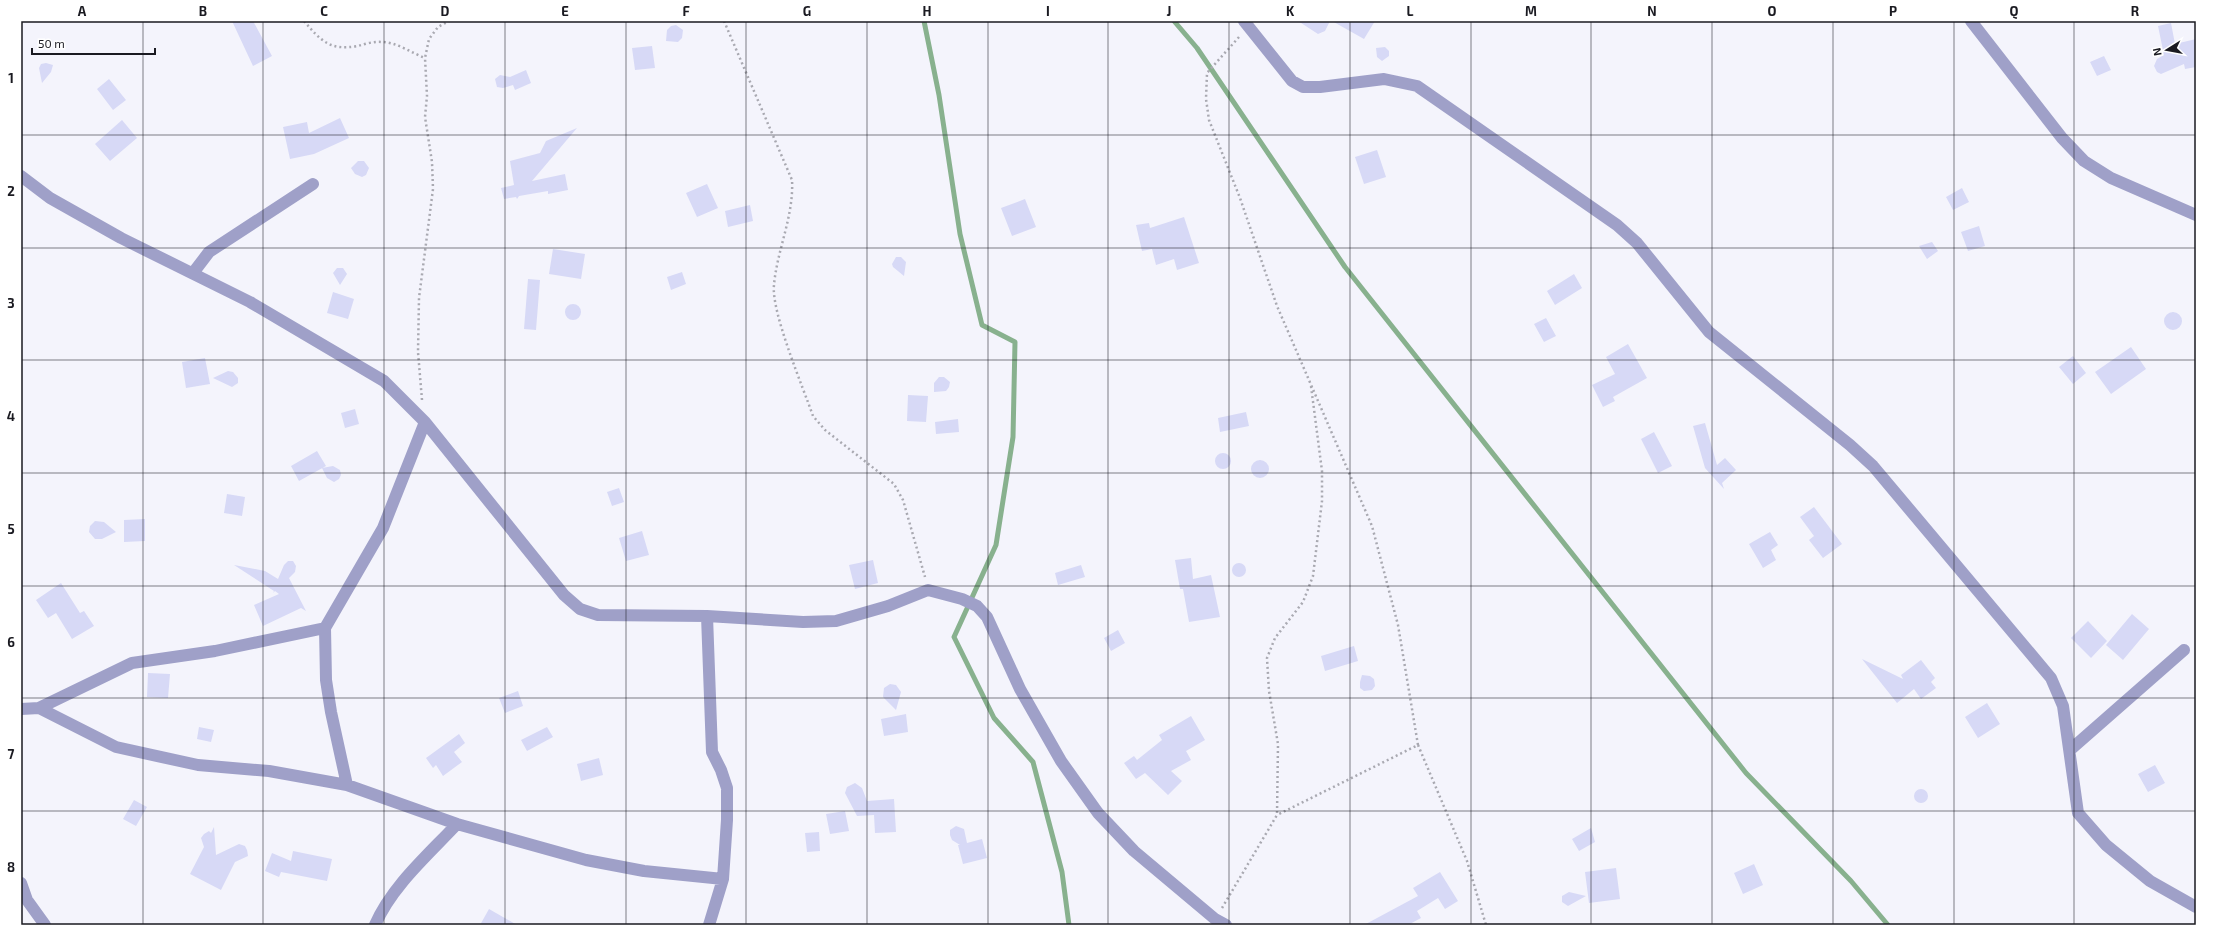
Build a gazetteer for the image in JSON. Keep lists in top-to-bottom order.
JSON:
{
  "scale_bar": "50 m",
  "north": "left",
  "grid": {
    "columns": [
      "A",
      "B",
      "C",
      "D",
      "E",
      "F",
      "G",
      "H",
      "I",
      "J",
      "K",
      "L",
      "M",
      "N",
      "O",
      "P",
      "Q",
      "R"
    ],
    "rows": [
      "1",
      "2",
      "3",
      "4",
      "5",
      "6",
      "7",
      "8"
    ]
  }
}
